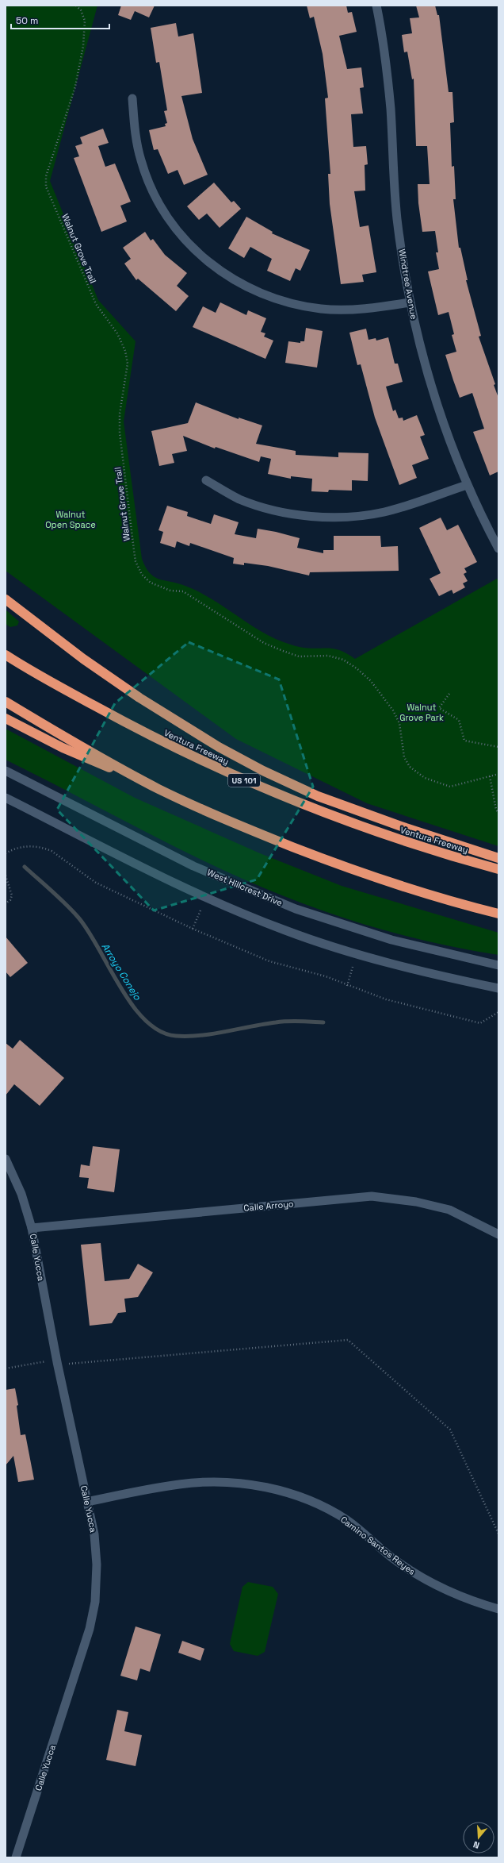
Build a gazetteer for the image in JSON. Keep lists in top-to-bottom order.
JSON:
{
  "streets": {
    "highway": ["Ventura Freeway", "US 101"],
    "street": [
      "Windtree Avenue",
      "West Hillcrest Drive",
      "Calle Arroyo",
      "Calle Yucca",
      "Camino Santos Reyes"
    ],
    "path": ["Walnut Grove Trail"]
  },
  "crossings": [
    ["Calle Arroyo", "Calle Yucca"],
    ["Calle Yucca", "Camino Santos Reyes"]
  ],
  "water": ["Arroyo Conejo"],
  "parks": ["Walnut Open Space", "Walnut Grove Park"],
  "scale_bar": "50 m",
  "north": "bottom"
}
